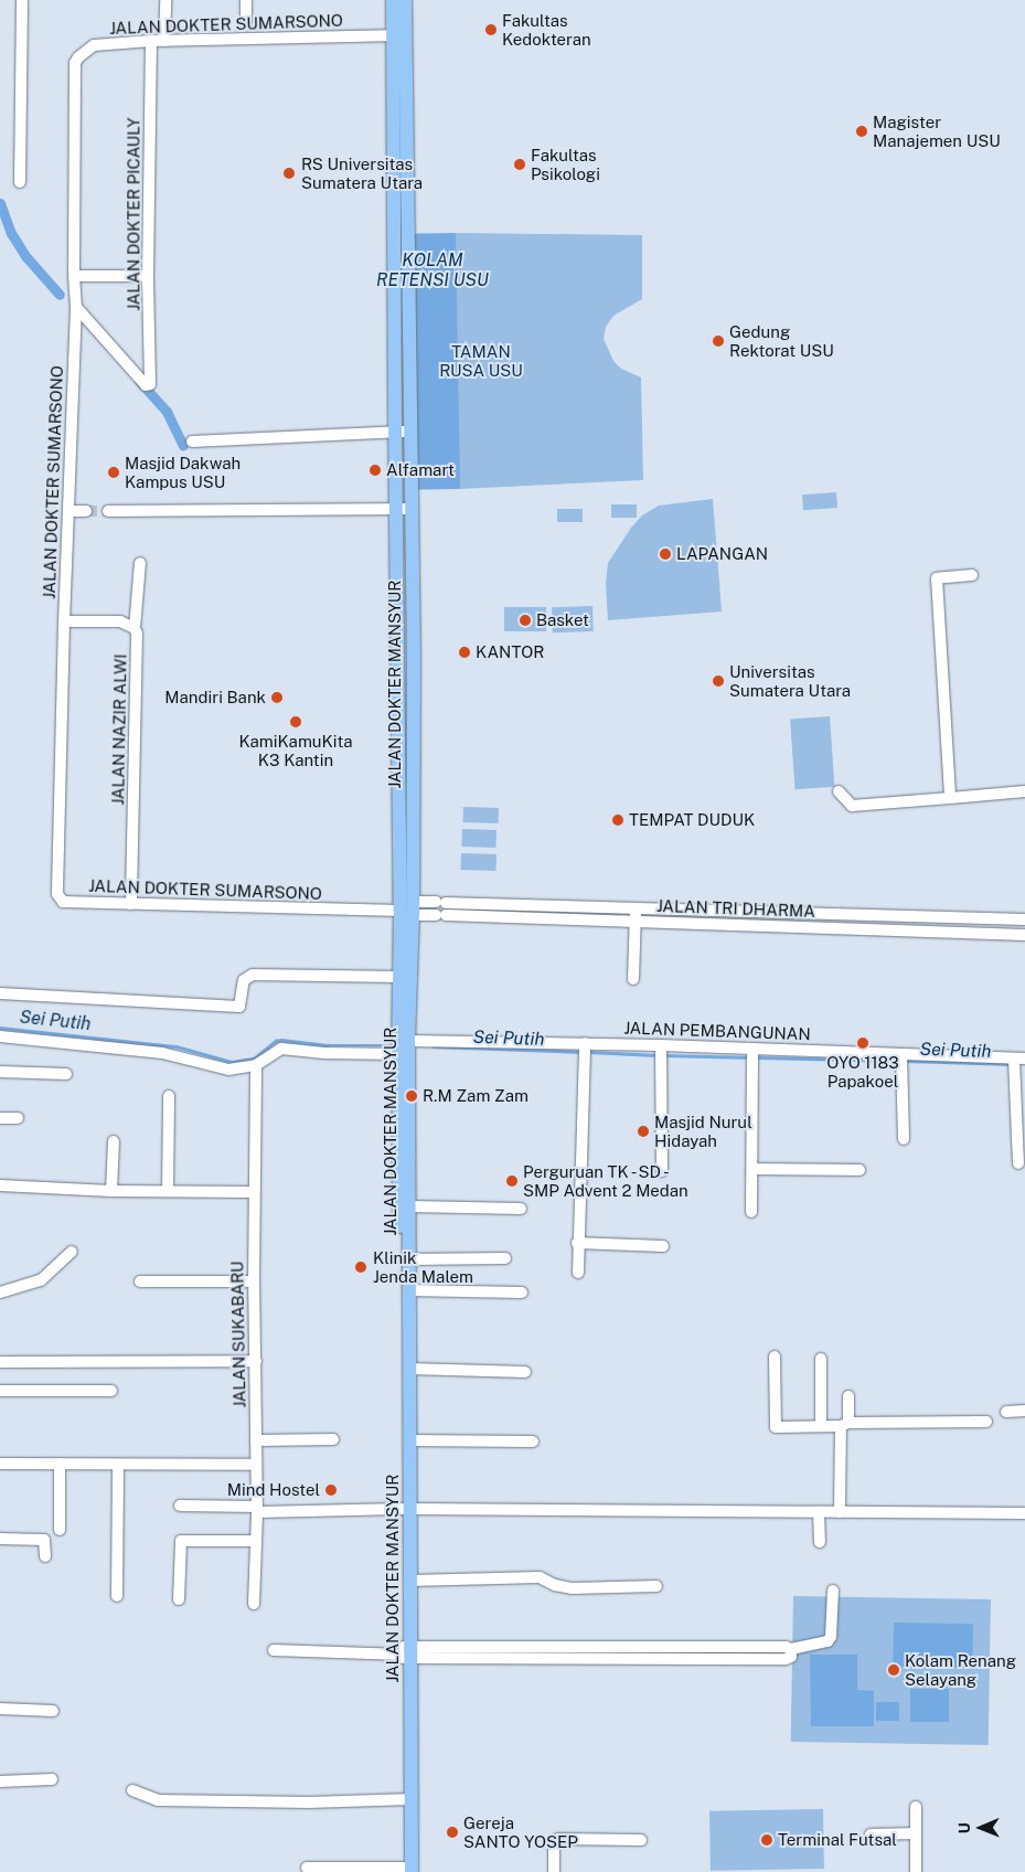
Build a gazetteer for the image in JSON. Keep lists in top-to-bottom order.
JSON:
{
  "streets": {
    "main road": ["JALAN DOKTER MANSYUR"],
    "street": [
      "JALAN DOKTER SUMARSONO",
      "JALAN DOKTER PICAULY",
      "JALAN NAZIR ALWI",
      "JALAN TRI DHARMA",
      "JALAN PEMBANGUNAN",
      "JALAN SUKABARU"
    ]
  },
  "crossings": [
    ["JALAN DOKTER SUMARSONO", "JALAN DOKTER PICAULY"],
    ["JALAN DOKTER SUMARSONO", "JALAN DOKTER MANSYUR"],
    ["JALAN DOKTER SUMARSONO", "JALAN NAZIR ALWI"],
    ["JALAN DOKTER SUMARSONO", "JALAN TRI DHARMA"],
    ["JALAN DOKTER MANSYUR", "JALAN TRI DHARMA"],
    ["JALAN DOKTER MANSYUR", "JALAN PEMBANGUNAN"],
    ["JALAN PEMBANGUNAN", "JALAN SUKABARU"]
  ],
  "water": ["KOLAM RETENSI USU", "Sei Putih"],
  "parks": ["TAMAN RUSA USU"],
  "places": [
    "Fakultas Kedokteran",
    "Magister Manajemen USU",
    "Fakultas Psikologi",
    "RS Universitas Sumatera Utara",
    "Gedung Rektorat USU",
    "Alfamart",
    "Masjid Dakwah Kampus USU",
    "LAPANGAN",
    "Basket",
    "KANTOR",
    "Universitas Sumatera Utara",
    "Mandiri Bank",
    "KamiKamuKita K3 Kantin",
    "TEMPAT DUDUK",
    "OYO 1183 Papakoel",
    "R.M Zam Zam",
    "Masjid Nurul Hidayah",
    "Perguruan TK - SD - SMP Advent 2 Medan",
    "Klinik Jenda Malem",
    "Mind Hostel",
    "Kolam Renang Selayang",
    "Gereja SANTO YOSEP",
    "Terminal Futsal"
  ],
  "north": "left"
}
